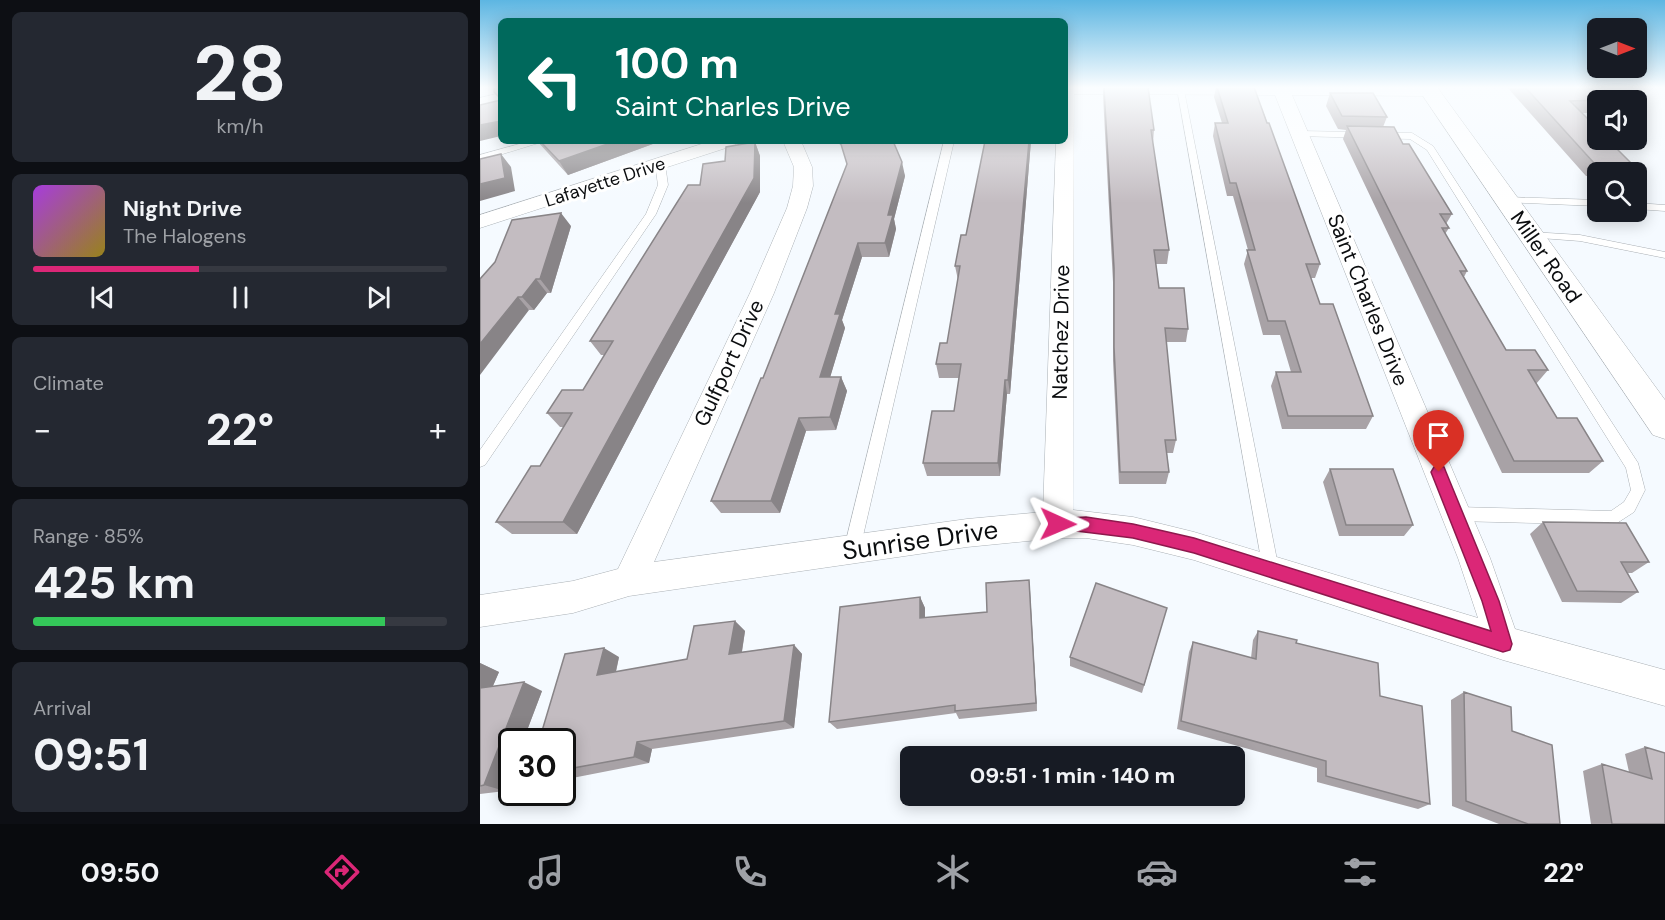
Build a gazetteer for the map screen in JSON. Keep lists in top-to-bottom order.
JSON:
{
  "streets": {
    "main road": ["Miller Road"],
    "street": [
      "Lafayette Drive",
      "Saint Charles Drive",
      "Natchez Drive",
      "Gulfport Drive",
      "Sunrise Drive"
    ]
  },
  "crossings": [
    ["Saint Charles Drive", "Sunrise Drive"],
    ["Natchez Drive", "Sunrise Drive"],
    ["Gulfport Drive", "Sunrise Drive"]
  ],
  "north": "right",
  "page": {
    "tile": [
      ["28", "km/h"],
      "Climate",
      ["Range · 85%", "425 km"],
      ["Arrival", "09:51"]
    ],
    "turn": ["100 m", "Saint Charles Drive"],
    "song": ["Night Drive", "The Halogens"],
    "heat": ["−", "22°", "+"],
    "limit": "30",
    "trip": "09:51 · 1 min · 140 m",
    "tabs": ["09:50", "22°"]
  }
}
